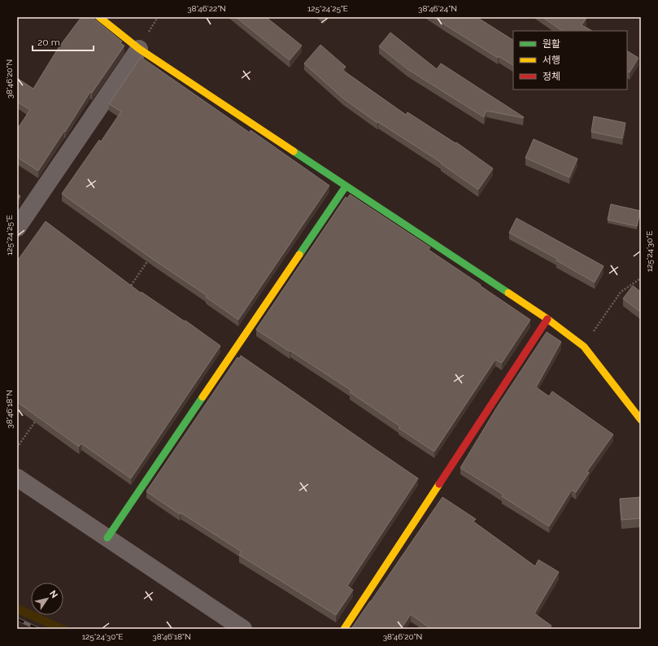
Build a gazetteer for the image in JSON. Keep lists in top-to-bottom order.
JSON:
{
  "legend": ["원활", "서행", "정체"],
  "scale_bar": "20 m",
  "north": "top right",
  "coordinates": [
    "38°46'22\"N",
    "125°24'25\"E",
    "38°46'24\"N",
    "38°46'20\"N",
    "125°24'30\"E",
    "38°46'18\"N"
  ]
}
